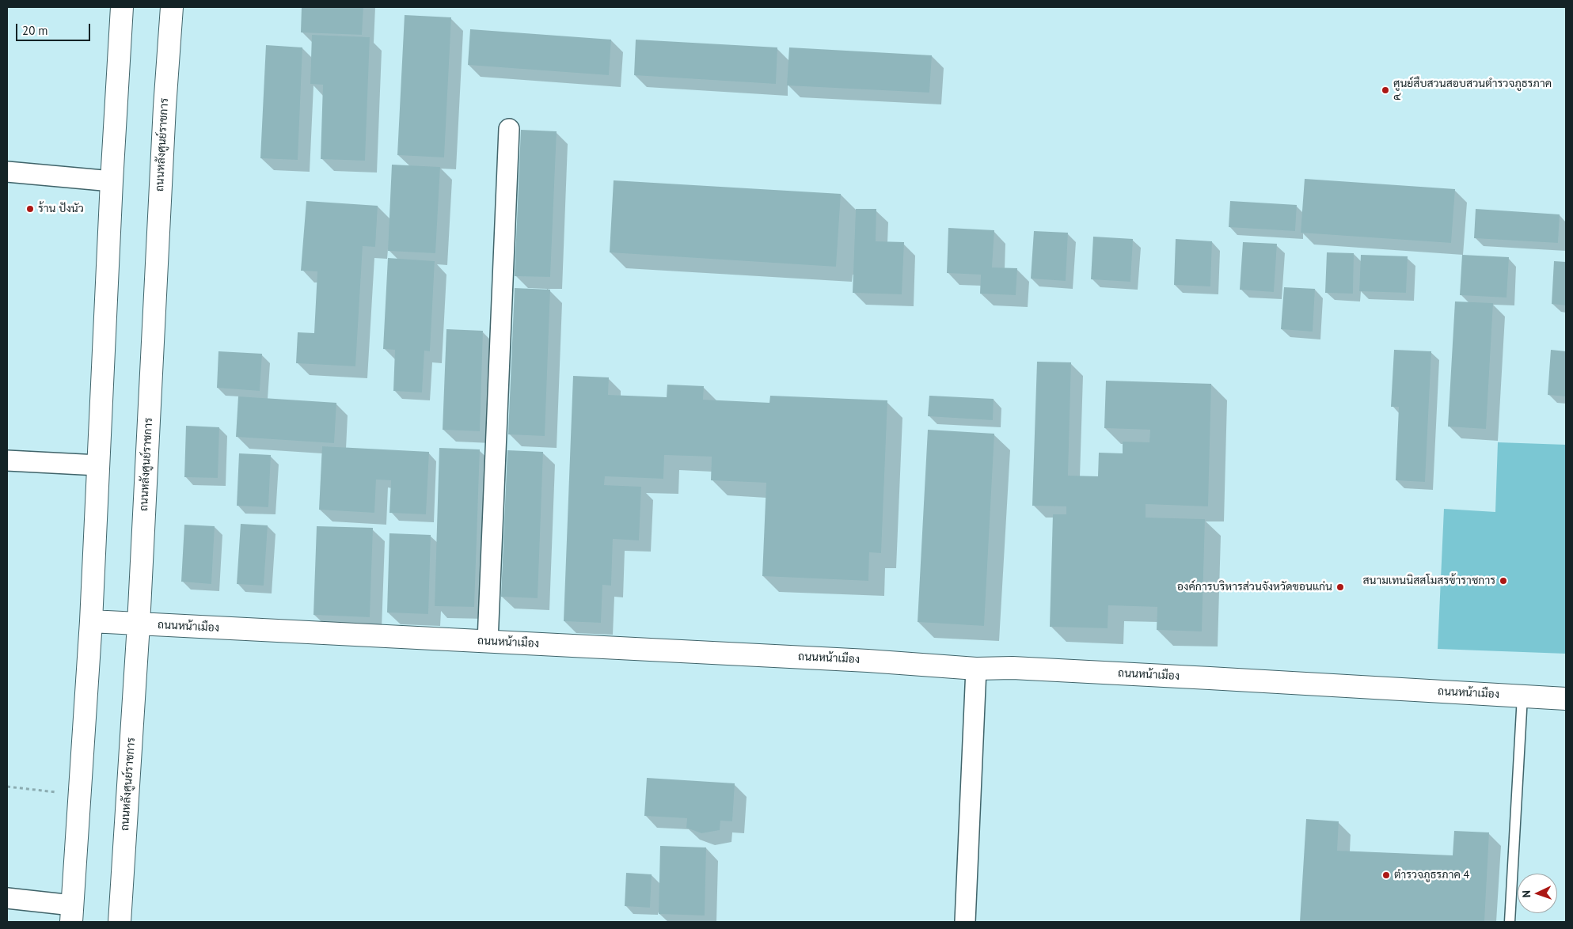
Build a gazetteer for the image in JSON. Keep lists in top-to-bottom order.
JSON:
{
  "streets": {
    "street": ["ถนนหลังศูนย์ราชการ", "ถนนหน้าเมือง"]
  },
  "crossings": [
    ["ถนนหลังศูนย์ราชการ", "ถนนหน้าเมือง"]
  ],
  "places": [
    "ศูนย์สืบสวนสอบสวนตำรวจภูธรภาค ๔",
    "ร้าน ปังนัว",
    "สนามเทนนิสสโมสรข้าราชการ",
    "องค์การบริหารส่วนจังหวัดขอนแก่น",
    "ตำรวจภูธรภาค 4"
  ],
  "scale_bar": "20 m",
  "north": "left"
}
